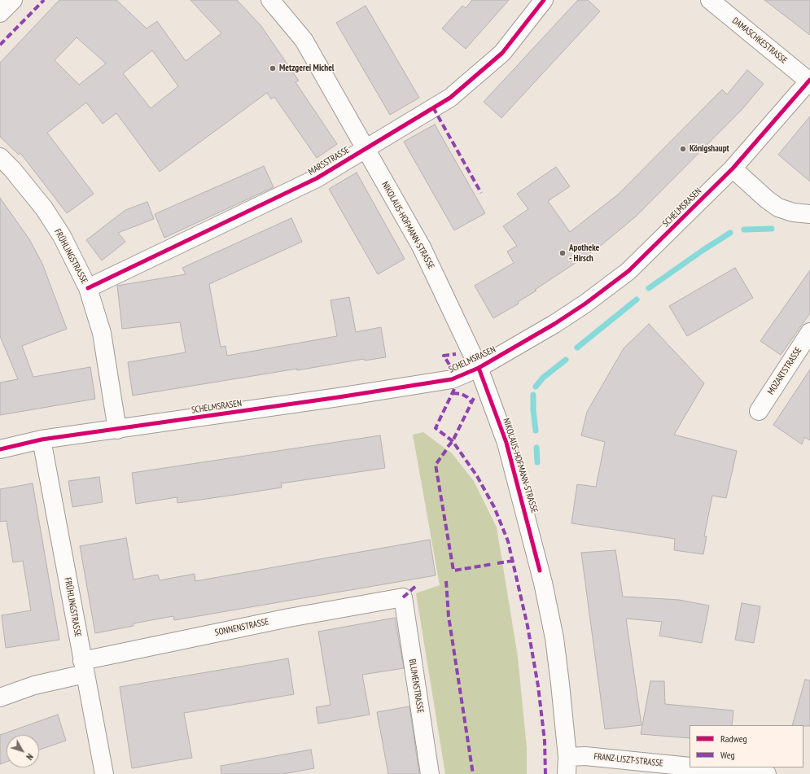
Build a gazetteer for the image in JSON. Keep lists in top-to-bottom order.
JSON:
{
  "streets": {
    "street": [
      "DAMASCHKESTRASSE",
      "MARSSTRASSE",
      "SCHELMSRASEN",
      "NIKOLAUS-HOFMANN-STRASSE",
      "FRÜHLINGSTRASSE",
      "MOZARTSTRASSE",
      "SONNENSTRASSE",
      "BLUMENSTRASSE",
      "FRANZ-LISZT-STRASSE"
    ]
  },
  "crossings": [
    ["DAMASCHKESTRASSE", "SCHELMSRASEN"],
    ["MARSSTRASSE", "NIKOLAUS-HOFMANN-STRASSE"],
    ["MARSSTRASSE", "FRÜHLINGSTRASSE"],
    ["SCHELMSRASEN", "NIKOLAUS-HOFMANN-STRASSE"],
    ["SCHELMSRASEN", "FRÜHLINGSTRASSE"],
    ["NIKOLAUS-HOFMANN-STRASSE", "FRANZ-LISZT-STRASSE"],
    ["FRÜHLINGSTRASSE", "SONNENSTRASSE"],
    ["SONNENSTRASSE", "BLUMENSTRASSE"]
  ],
  "places": ["Metzgerei Michel", "Königshaupt", "Apotheke - Hirsch"],
  "legend": ["Radweg", "Weg"],
  "north": "bottom right"
}
